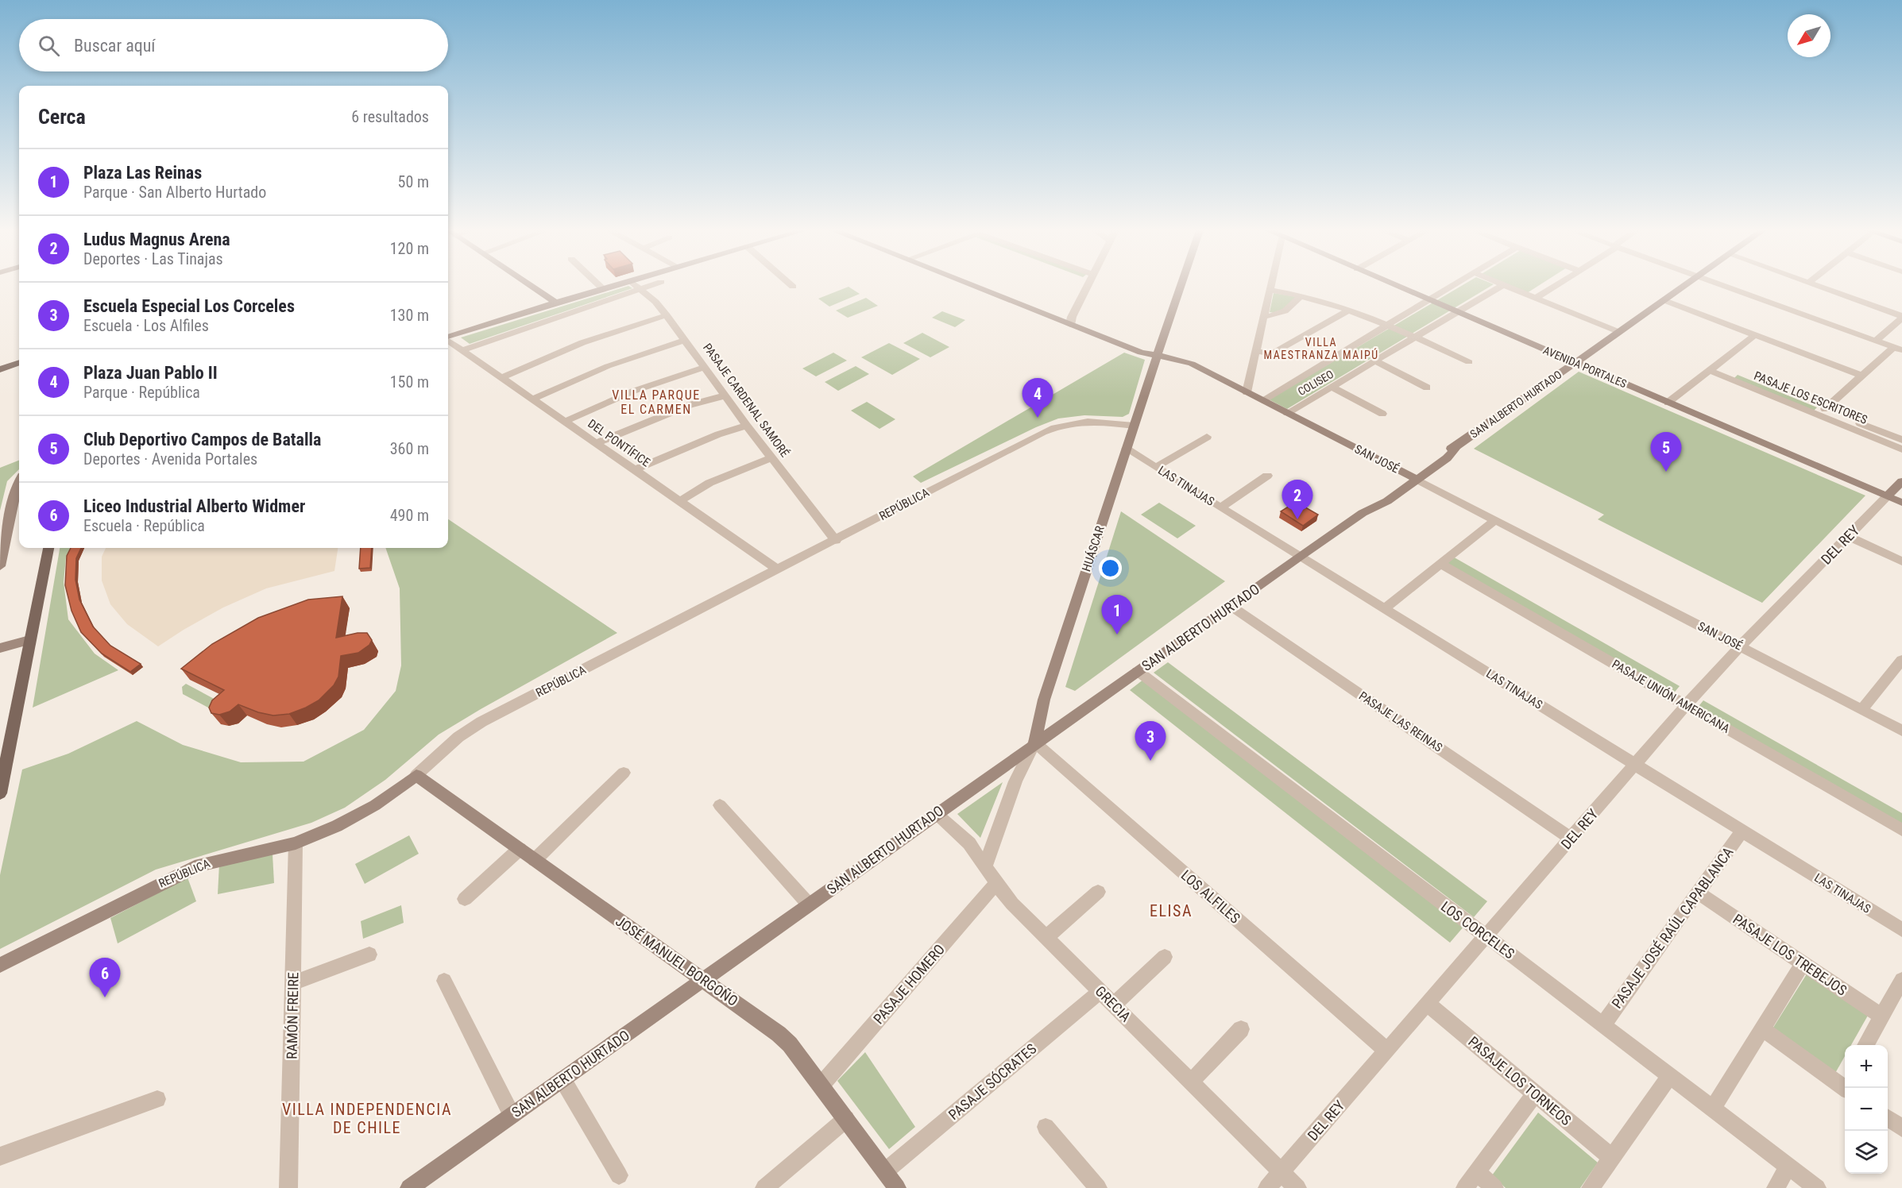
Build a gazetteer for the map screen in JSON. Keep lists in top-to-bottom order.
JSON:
{
  "streets": {
    "main road": [
      "AVENIDA PORTALES",
      "SAN ALBERTO HURTADO",
      "SAN JOSÉ",
      "REPÚBLICA",
      "DEL REY",
      "HUÁSCAR",
      "JOSÉ MANUEL BORGOÑO"
    ],
    "street": [
      "COLISEO",
      "PASAJE LOS ESCRITORES",
      "PASAJE CARDENAL SAMORÉ",
      "DEL PONTÍFICE",
      "LAS TINAJAS",
      "PASAJE UNIÓN AMERICANA",
      "PASAJE LAS REINAS",
      "LOS ALFILES",
      "PASAJE JOSÉ RAÚL CAPABLANCA",
      "LOS CORCELES",
      "PASAJE LOS TREBEJOS",
      "PASAJE HOMERO",
      "GRECIA",
      "RAMÓN FREIRE",
      "PASAJE LOS TORNEOS",
      "PASAJE SÓCRATES"
    ]
  },
  "crossings": [
    ["AVENIDA PORTALES", "COLISEO"],
    ["AVENIDA PORTALES", "SAN ALBERTO HURTADO"],
    ["AVENIDA PORTALES", "DEL REY"],
    ["COLISEO", "SAN JOSÉ"],
    ["PASAJE CARDENAL SAMORÉ", "REPÚBLICA"],
    ["SAN ALBERTO HURTADO", "SAN JOSÉ"],
    ["SAN ALBERTO HURTADO", "LAS TINAJAS"],
    ["SAN ALBERTO HURTADO", "HUÁSCAR"],
    ["SAN ALBERTO HURTADO", "PASAJE LAS REINAS"],
    ["SAN ALBERTO HURTADO", "LOS ALFILES"],
    ["SAN ALBERTO HURTADO", "LOS CORCELES"],
    ["SAN ALBERTO HURTADO", "JOSÉ MANUEL BORGOÑO"],
    ["SAN ALBERTO HURTADO", "GRECIA"],
    ["DEL PONTÍFICE", "REPÚBLICA"],
    ["SAN JOSÉ", "DEL REY"],
    ["SAN JOSÉ", "HUÁSCAR"],
    ["LAS TINAJAS", "DEL REY"],
    ["LAS TINAJAS", "HUÁSCAR"],
    ["LAS TINAJAS", "PASAJE JOSÉ RAÚL CAPABLANCA"],
    ["REPÚBLICA", "HUÁSCAR"],
    ["REPÚBLICA", "JOSÉ MANUEL BORGOÑO"],
    ["REPÚBLICA", "RAMÓN FREIRE"],
    ["DEL REY", "PASAJE UNIÓN AMERICANA"],
    ["DEL REY", "PASAJE LAS REINAS"],
    ["DEL REY", "LOS ALFILES"],
    ["DEL REY", "LOS CORCELES"],
    ["DEL REY", "GRECIA"],
    ["DEL REY", "PASAJE LOS TORNEOS"],
    ["HUÁSCAR", "LOS ALFILES"],
    ["HUÁSCAR", "GRECIA"],
    ["PASAJE JOSÉ RAÚL CAPABLANCA", "LOS CORCELES"],
    ["PASAJE JOSÉ RAÚL CAPABLANCA", "PASAJE LOS TREBEJOS"],
    ["JOSÉ MANUEL BORGOÑO", "PASAJE HOMERO"],
    ["JOSÉ MANUEL BORGOÑO", "PASAJE SÓCRATES"],
    ["PASAJE HOMERO", "GRECIA"],
    ["GRECIA", "PASAJE SÓCRATES"]
  ],
  "districts": [
    "VILLA MAESTRANZA MAIPÚ",
    "VILLA PARQUE EL CARMEN",
    "ELISA",
    "VILLA INDEPENDENCIA DE CHILE"
  ],
  "north": "bottom left",
  "page": {
    "search": "Buscar aquí",
    "heading": ["Cerca", "6 resultados"],
    "list": [
      {
        "mark": "1",
        "name": "Plaza Las Reinas",
        "note": "Parque · San Alberto Hurtado",
        "value": "50 m"
      },
      {
        "mark": "2",
        "name": "Ludus Magnus Arena",
        "note": "Deportes · Las Tinajas",
        "value": "120 m"
      },
      {
        "mark": "3",
        "name": "Escuela Especial Los Corceles",
        "note": "Escuela · Los Alfiles",
        "value": "130 m"
      },
      {
        "mark": "4",
        "name": "Plaza Juan Pablo II",
        "note": "Parque · República",
        "value": "150 m"
      },
      {
        "mark": "5",
        "name": "Club Deportivo Campos de Batalla",
        "note": "Deportes · Avenida Portales",
        "value": "360 m"
      },
      {
        "mark": "6",
        "name": "Liceo Industrial Alberto Widmer",
        "note": "Escuela · República",
        "value": "490 m"
      }
    ],
    "pins": [
      "4",
      "5",
      "2",
      "1",
      "3",
      "6"
    ],
    "map_buttons": ["+", "−"]
  }
}
